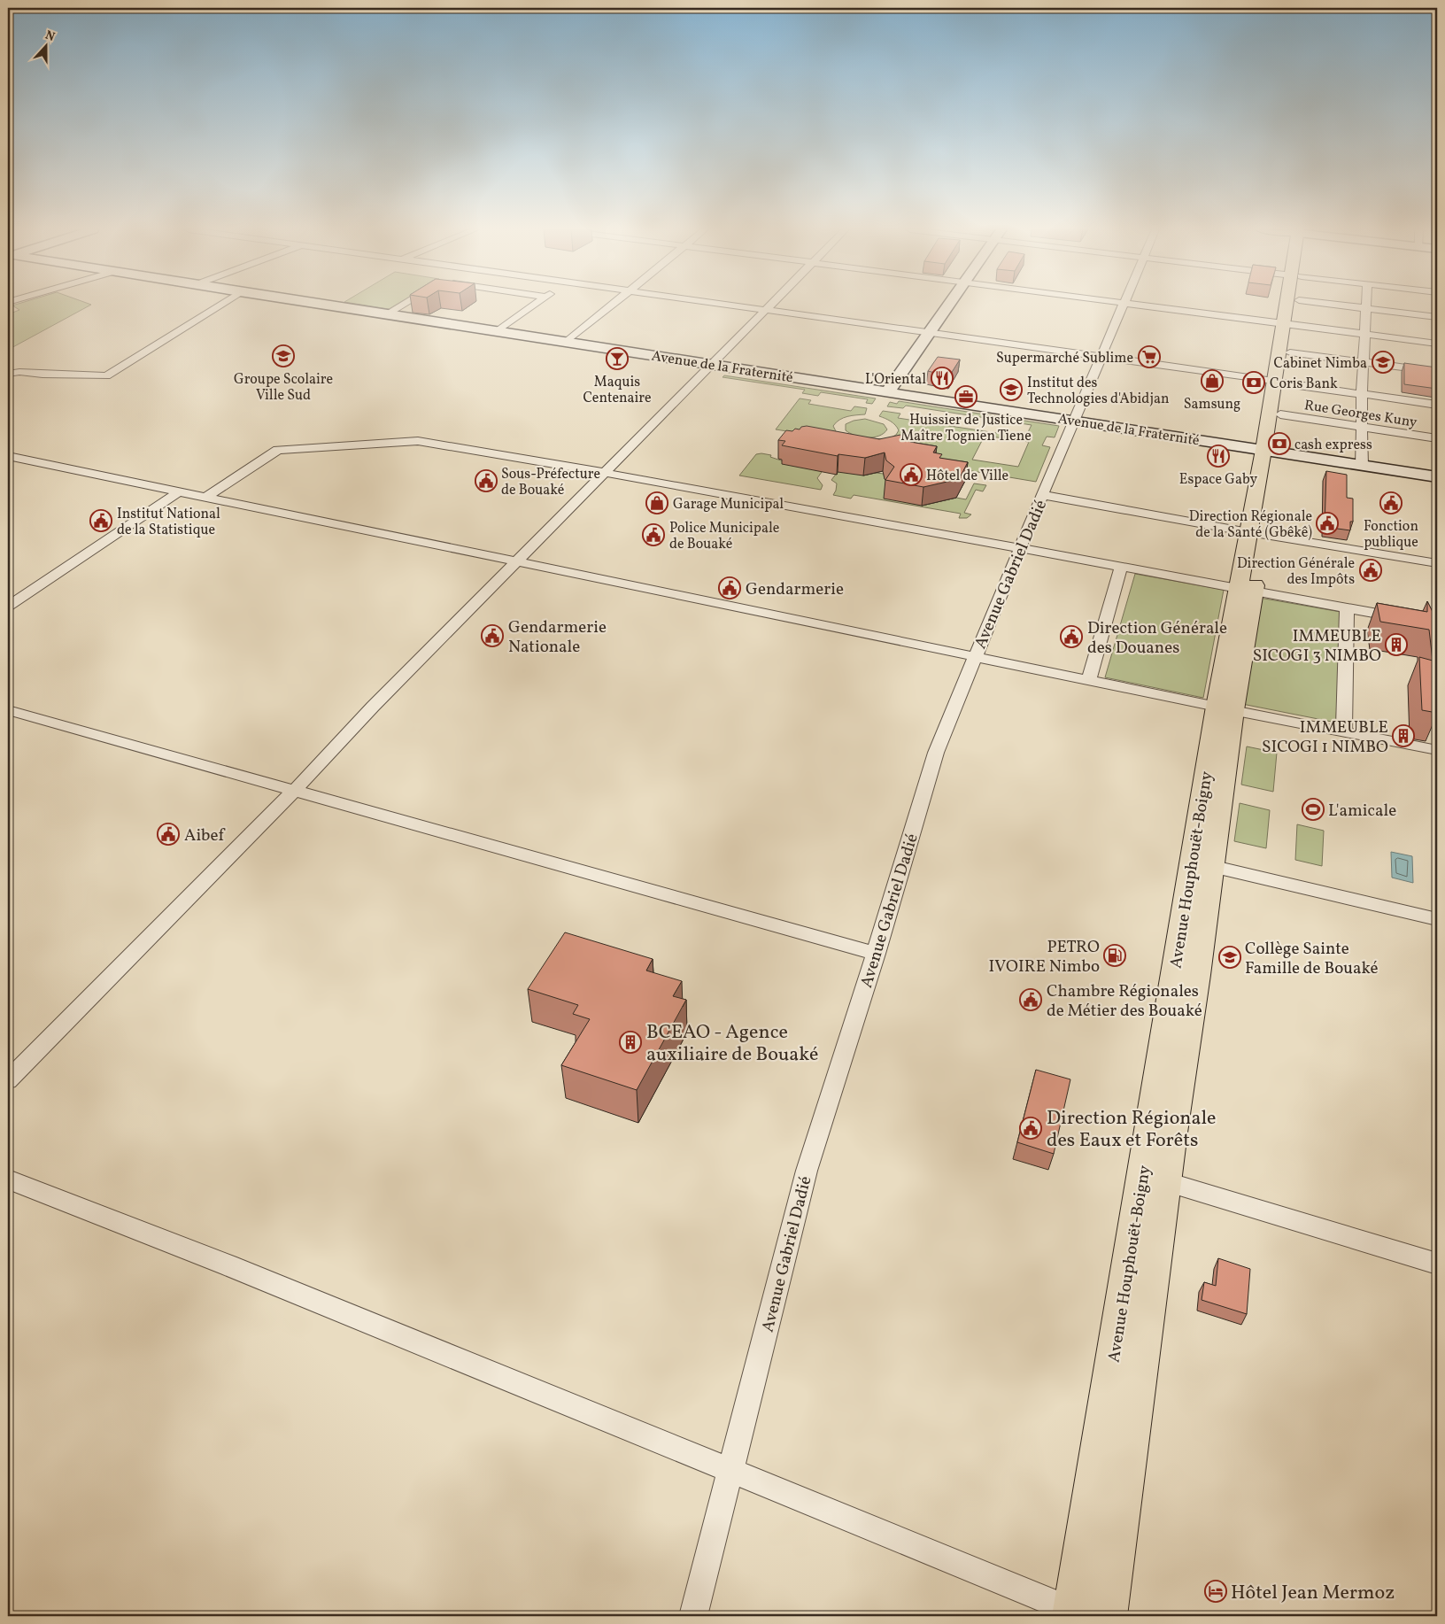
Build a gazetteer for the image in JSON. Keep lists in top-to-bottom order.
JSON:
{
  "streets": {
    "main road": ["Avenue Houphouët-Boigny"],
    "street": ["Avenue de la Fraternité", "Rue Georges Kuny", "Avenue Gabriel Dadié"]
  },
  "crossings": [
    ["Avenue de la Fraternité", "Avenue Gabriel Dadié"],
    ["Avenue de la Fraternité", "Avenue Houphouët-Boigny"],
    ["Rue Georges Kuny", "Avenue Houphouët-Boigny"]
  ],
  "places": {
    "school or university": [
      "Groupe Scolaire Ville Sud",
      "Cabinet Nimba",
      "Institut des Technologies d'Abidjan",
      "Collège Sainte Famille de Bouaké"
    ],
    "supermarket": ["Supermarché Sublime"],
    "bar": ["Maquis Centenaire"],
    "restaurant": ["L'Oriental", "Espace Gaby"],
    "shop": ["Samsung", "Garage Municipal"],
    "bank": ["Coris Bank", "cash express"],
    "office": ["Huissier de Justice Maître Tognien Tiene"],
    "public building": [
      "Hôtel de Ville",
      "Sous-Préfecture de Bouaké",
      "Fonction publique",
      "Institut National de la Statistique",
      "Direction Régionale de la Santé (Gbêkê)",
      "Police Municipale de Bouaké",
      "Direction Générale des Impôts",
      "Gendarmerie",
      "Gendarmerie Nationale",
      "Direction Générale des Douanes",
      "Aibef",
      "Chambre Régionales de Métier des Bouaké",
      "Direction Régionale des Eaux et Forêts"
    ],
    "building": ["IMMEUBLE SICOGI 3 NIMBO", "IMMEUBLE SICOGI 1 NIMBO", "BCEAO - Agence auxiliaire de Bouaké"],
    "sports": ["L'amicale"],
    "fuel station": ["PETRO IVOIRE Nimbo"],
    "hotel": ["Hôtel Jean Mermoz"]
  },
  "north": "top"
}
